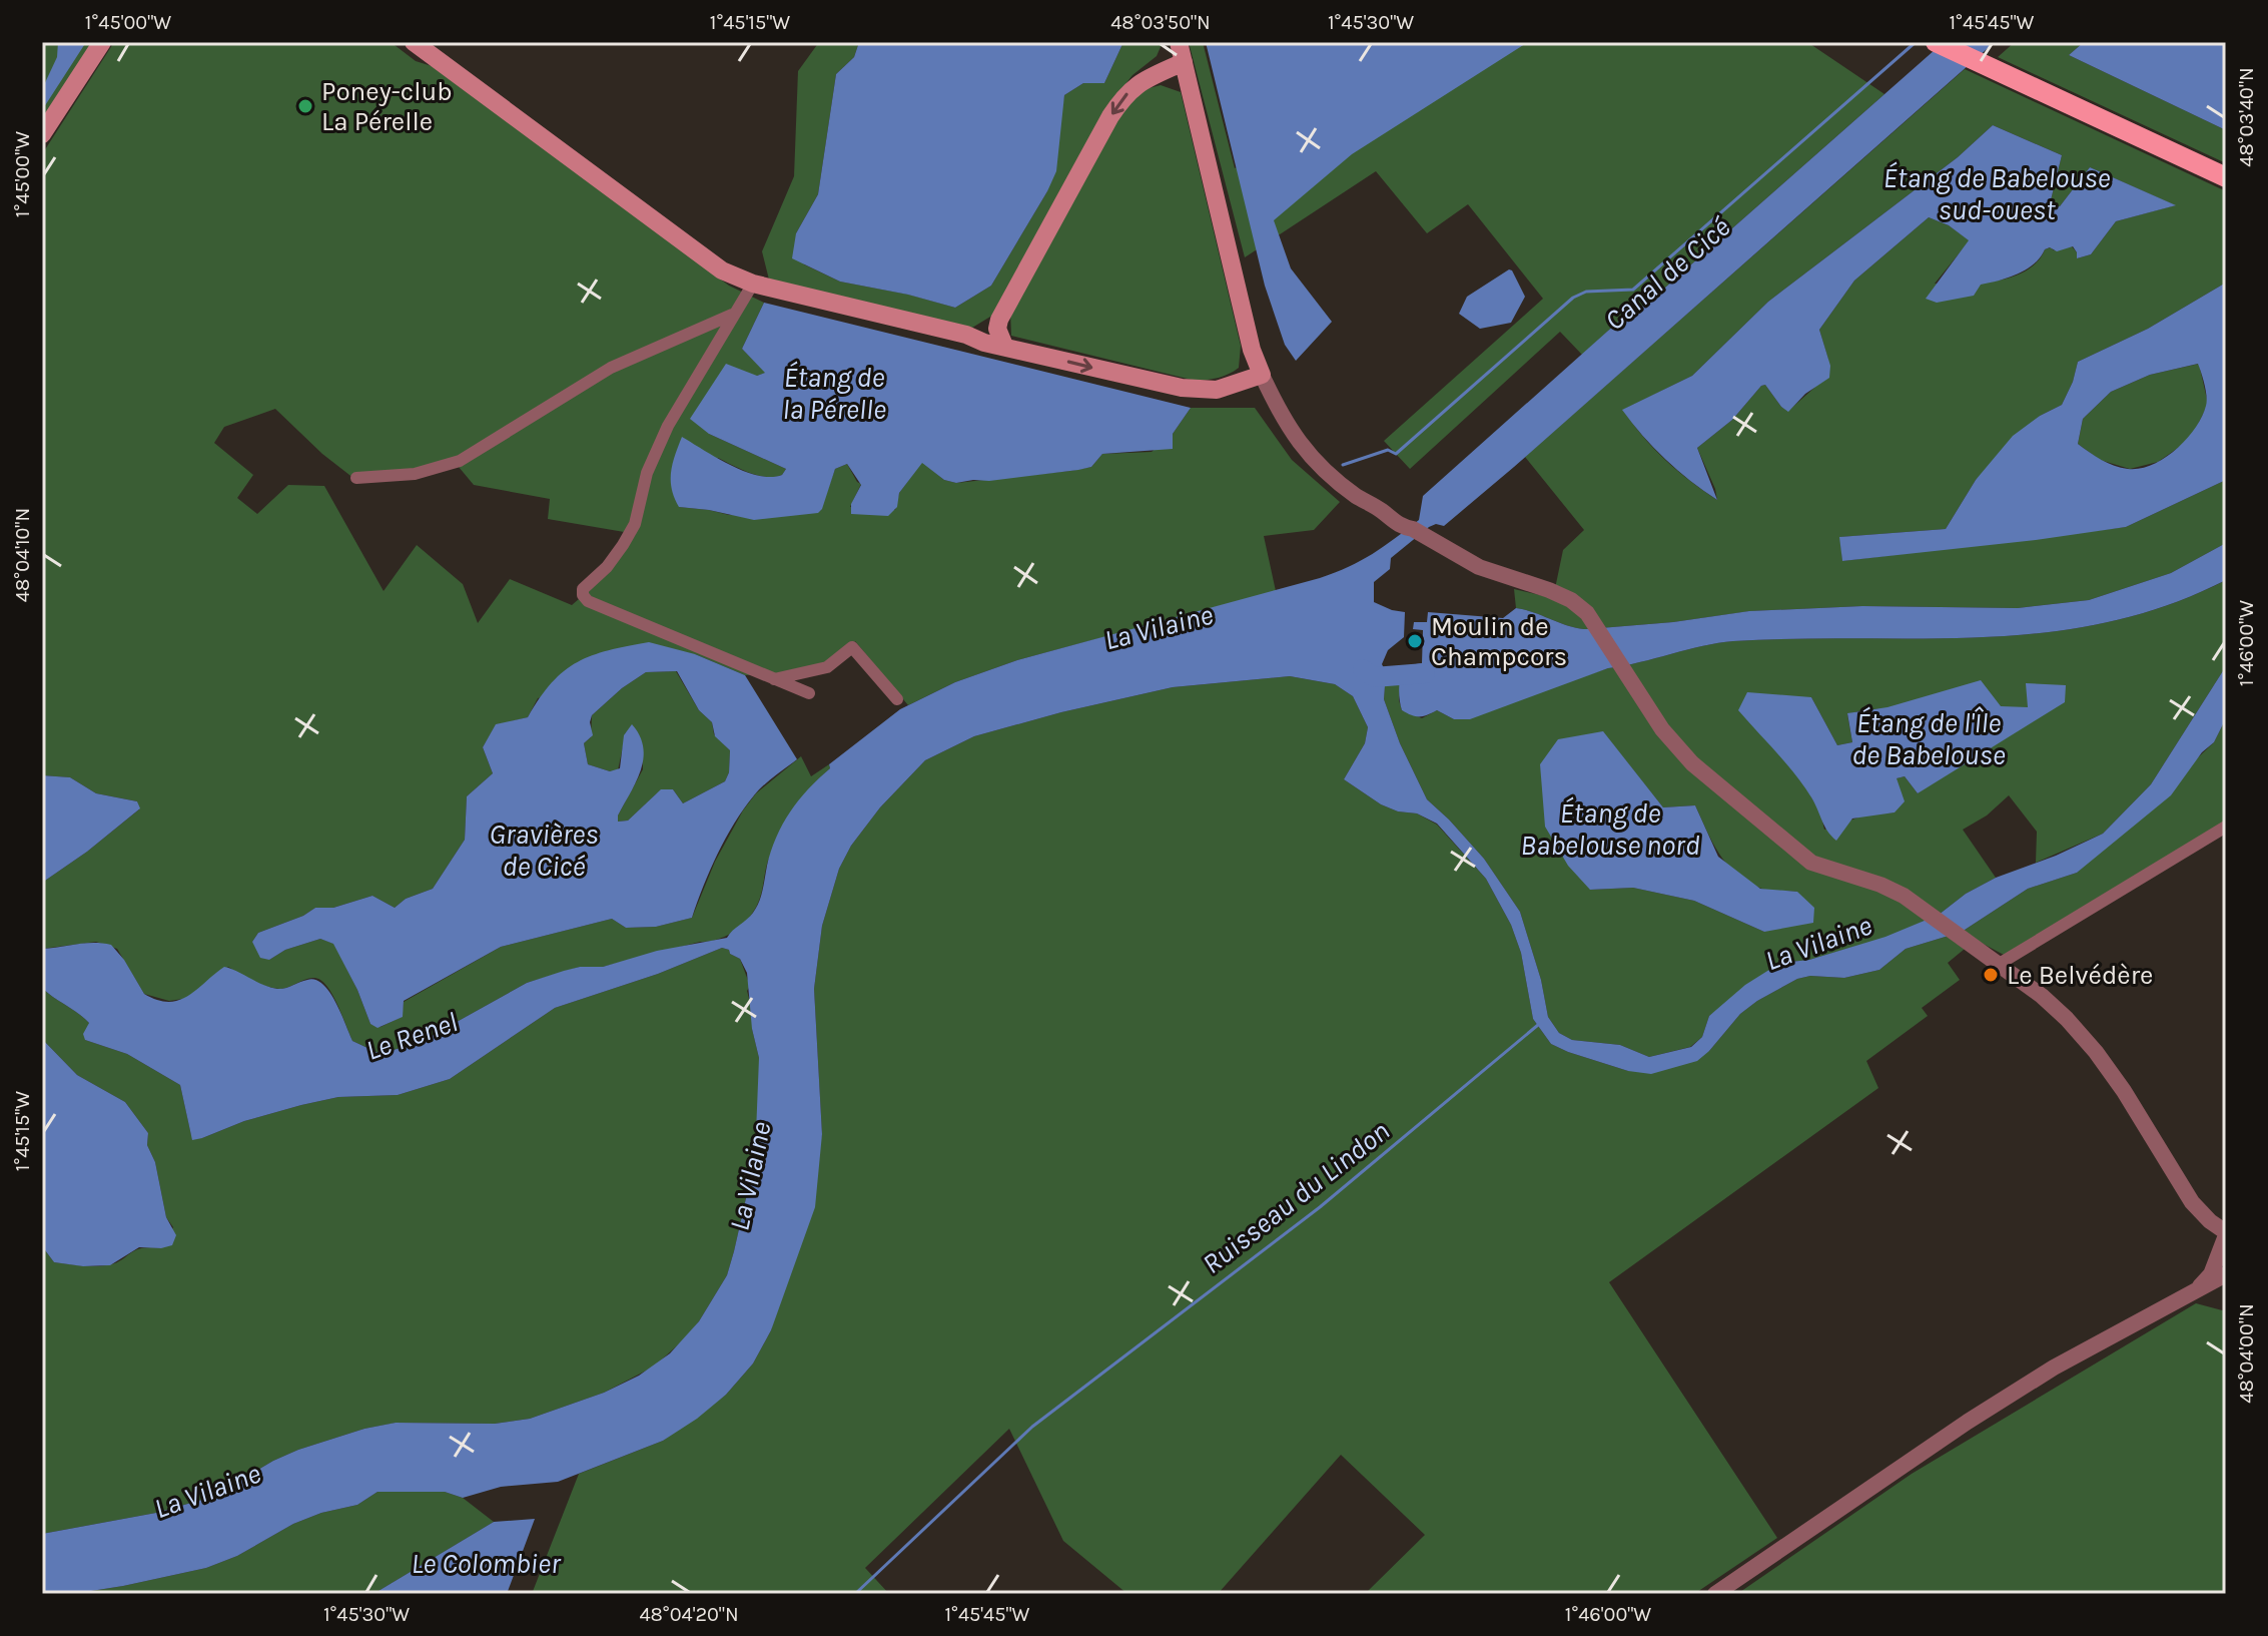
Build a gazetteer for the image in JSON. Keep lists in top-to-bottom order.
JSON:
{
  "water": [
    "Étang de Babelouse sud-ouest",
    "Canal de Cicé",
    "Étang de la Pérelle",
    "La Vilaine",
    "Étang de l'Île de Babelouse",
    "Étang de Babelouse nord",
    "Gravières de Cicé",
    "Le Renel",
    "Ruisseau du Lindon",
    "Le Colombier"
  ],
  "places": ["Poney-club La Pérelle", "Moulin de Champcors", "Le Belvédère"],
  "coordinates": [
    "1°45'00\"W",
    "1°45'15\"W",
    "48°03'50\"N",
    "1°45'30\"W",
    "1°45'45\"W",
    "48°03'40\"N",
    "48°04'10\"N",
    "1°46'00\"W",
    "48°04'00\"N",
    "48°04'20\"N"
  ]
}
